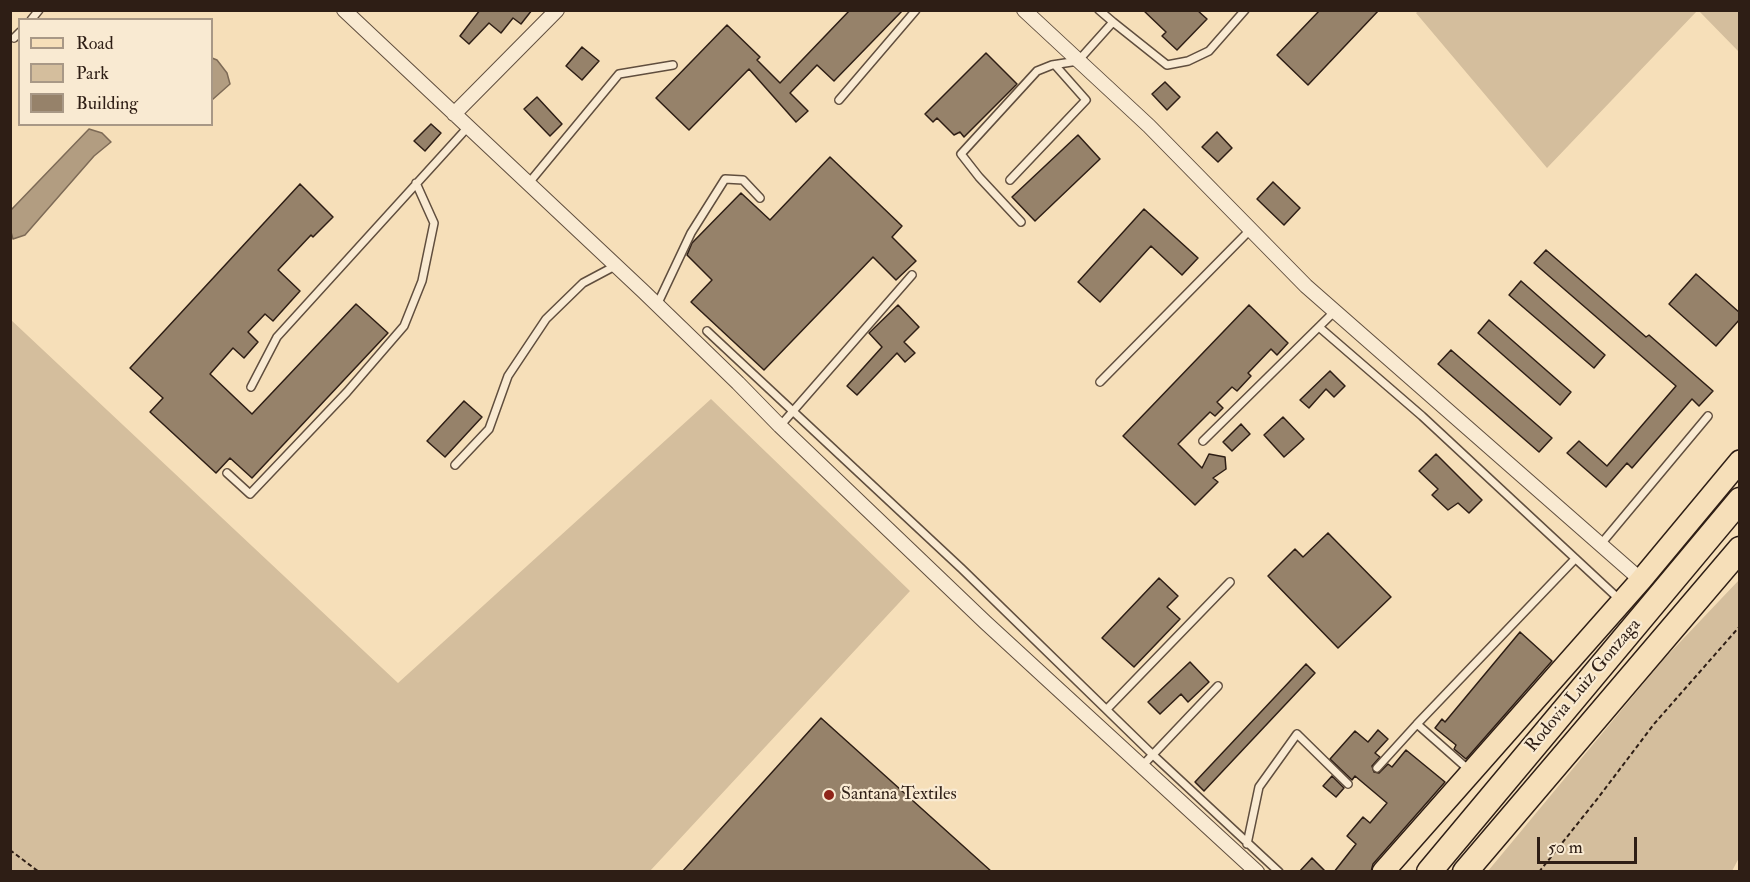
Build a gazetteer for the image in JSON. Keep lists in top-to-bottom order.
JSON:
{
  "streets": {
    "highway": ["Rodovia Luiz Gonzaga"]
  },
  "places": ["Santana Textiles"],
  "legend": ["Road", "Park", "Building"],
  "scale_bar": "50 m"
}
